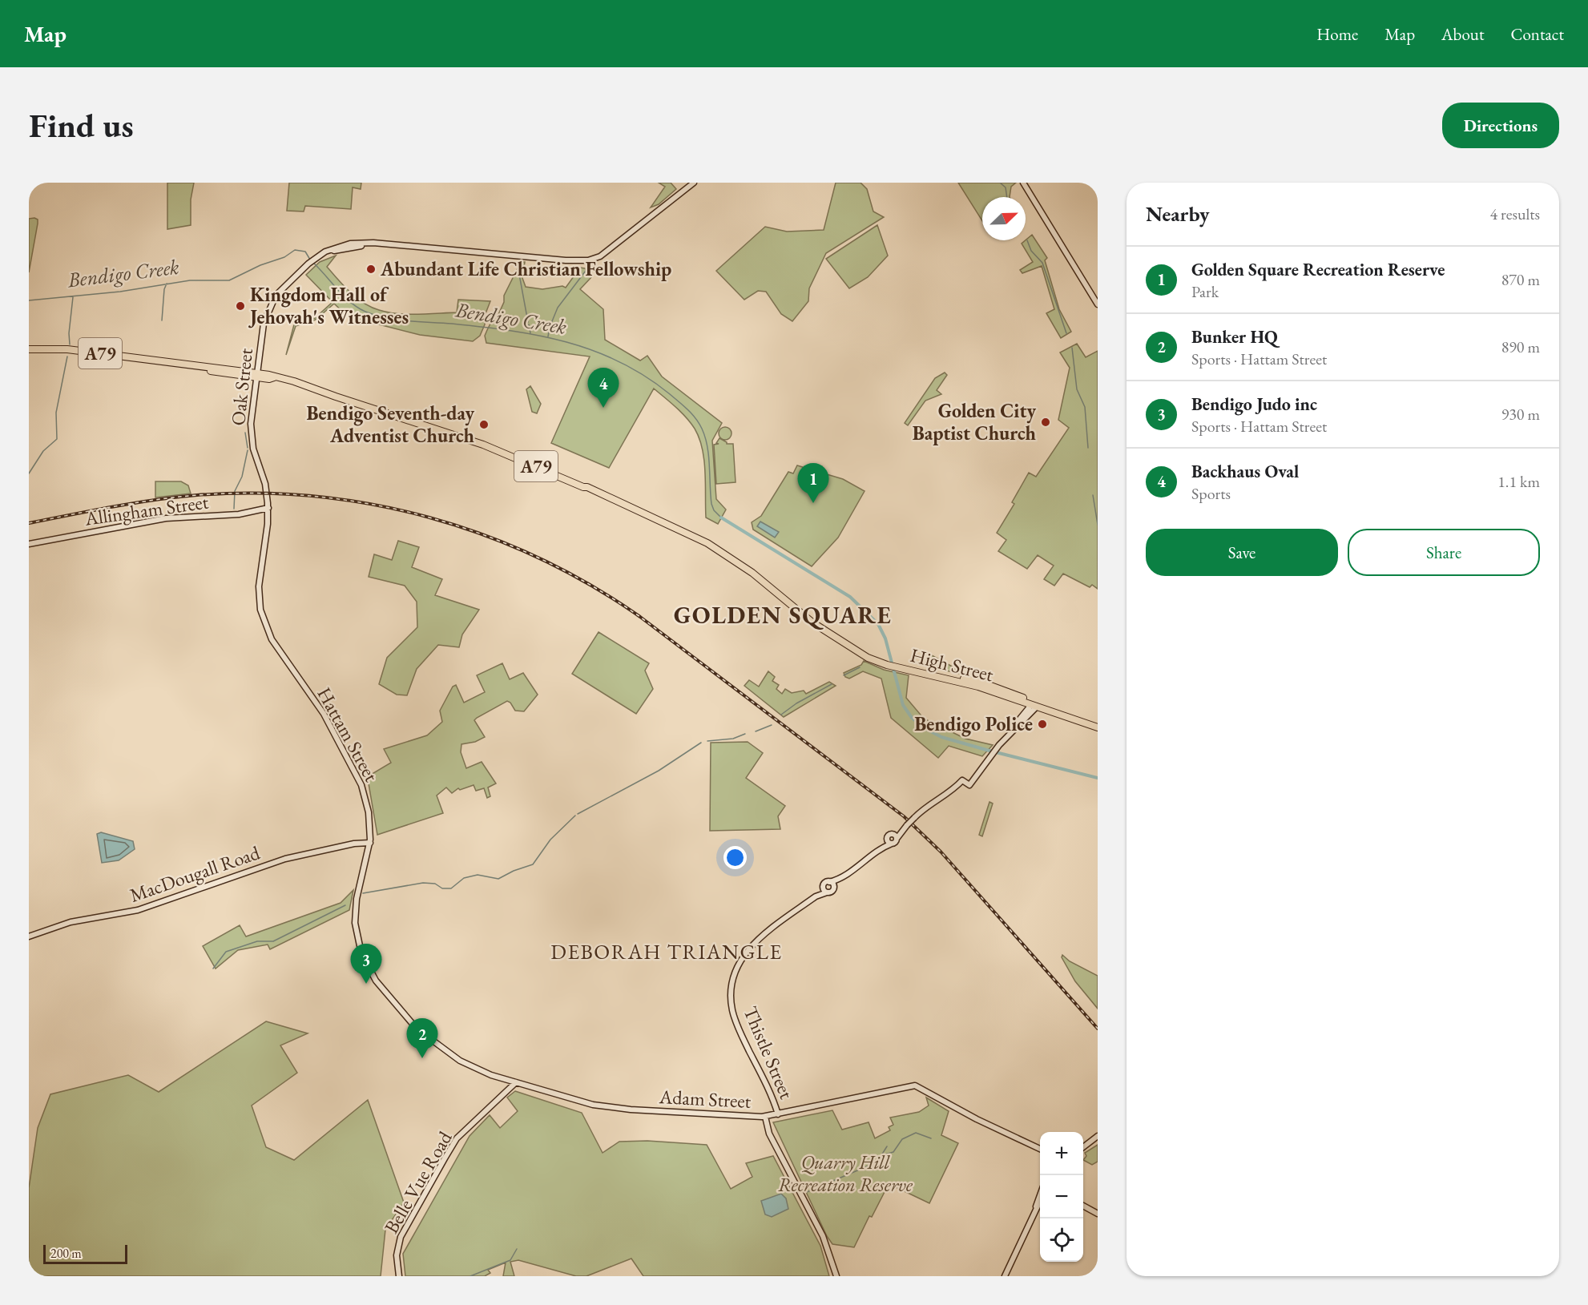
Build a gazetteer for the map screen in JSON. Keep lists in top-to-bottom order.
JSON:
{
  "streets": {
    "highway": ["A79", "High Street"],
    "main road": [
      "Oak Street",
      "Allingham Street",
      "Hattam Street",
      "MacDougall Road",
      "Thistle Street",
      "Adam Street",
      "Belle Vue Road"
    ]
  },
  "crossings": [
    ["Oak Street", "Allingham Street"],
    ["Oak Street", "High Street"],
    ["Oak Street", "Hattam Street"],
    ["Allingham Street", "Hattam Street"],
    ["Hattam Street", "MacDougall Road"],
    ["Hattam Street", "Adam Street"],
    ["Hattam Street", "Belle Vue Road"],
    ["Thistle Street", "Adam Street"],
    ["Adam Street", "Belle Vue Road"]
  ],
  "districts": ["GOLDEN SQUARE", "DEBORAH TRIANGLE"],
  "water": ["Bendigo Creek"],
  "parks": ["Quarry Hill Recreation Reserve"],
  "places": [
    "Abundant Life Christian Fellowship",
    "Kingdom Hall of Jehovah's Witnesses",
    "Golden City Baptist Church",
    "Bendigo Seventh-day Adventist Church",
    "Bendigo Police"
  ],
  "scale_bar": "200 m",
  "north": "top right",
  "page": {
    "header": "Map",
    "nav": [
      "Home",
      "Map",
      "About",
      "Contact"
    ],
    "buttons": [
      "Directions",
      ["Save", "Share"]
    ],
    "title": "Find us",
    "heading": ["Nearby", "4 results"],
    "list": [
      {
        "mark": "1",
        "name": "Golden Square Recreation Reserve",
        "note": "Park",
        "value": "870 m"
      },
      {
        "mark": "2",
        "name": "Bunker HQ",
        "note": "Sports · Hattam Street",
        "value": "890 m"
      },
      {
        "mark": "3",
        "name": "Bendigo Judo inc",
        "note": "Sports · Hattam Street",
        "value": "930 m"
      },
      {
        "mark": "4",
        "name": "Backhaus Oval",
        "note": "Sports",
        "value": "1.1 km"
      }
    ],
    "pins": [
      "4",
      "1",
      "3",
      "2"
    ],
    "map_buttons": ["+", "−"],
    "scale": "200 m"
  }
}
